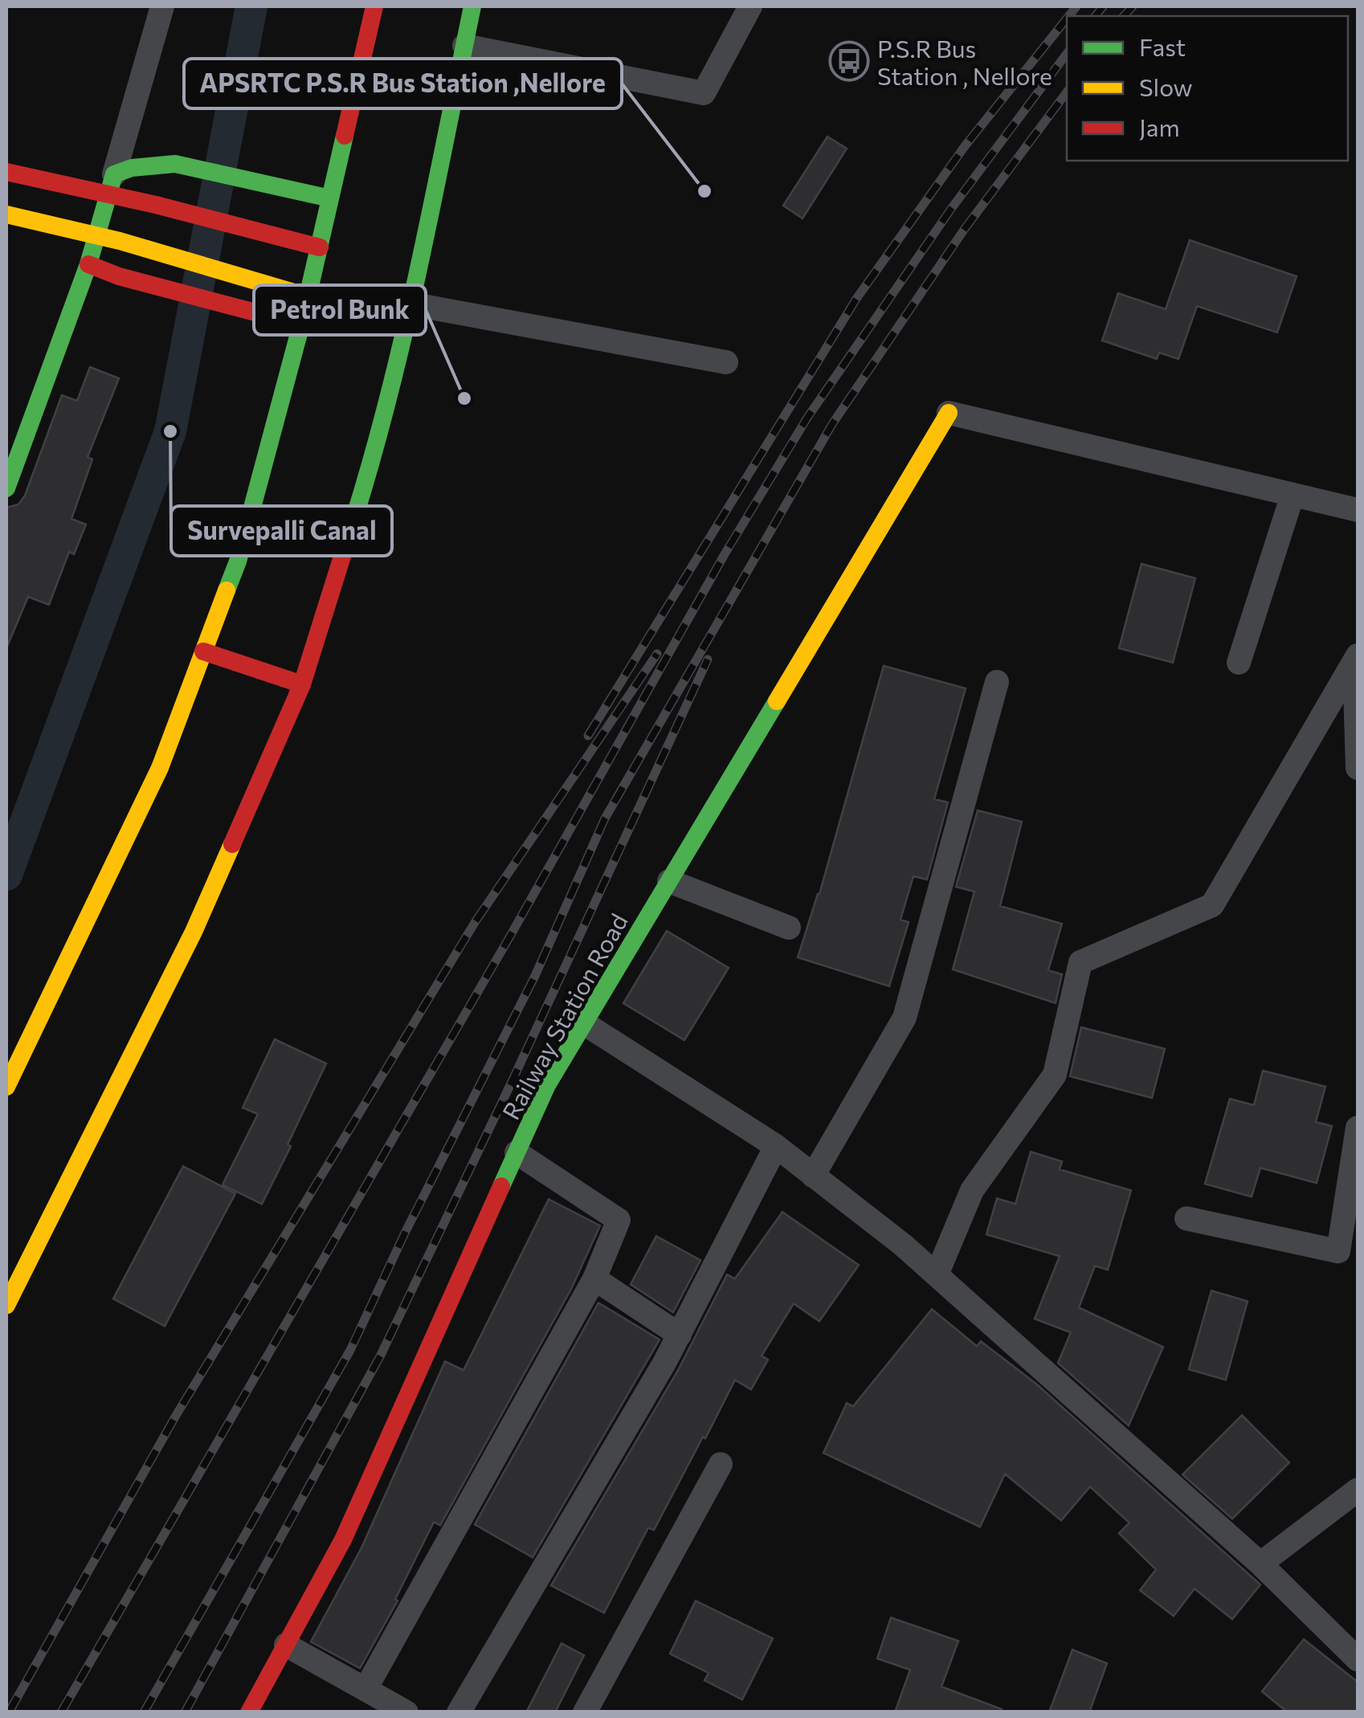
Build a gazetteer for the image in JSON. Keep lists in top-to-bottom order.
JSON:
{
  "streets": {
    "main road": ["Railway Station Road"]
  },
  "places": {
    "bus stop": ["P.S.R Bus Station , Nellore"],
    "other": ["APSRTC P.S.R Bus Station ,Nellore", "Petrol Bunk", "Survepalli Canal"]
  },
  "legend": ["Fast", "Slow", "Jam"]
}
